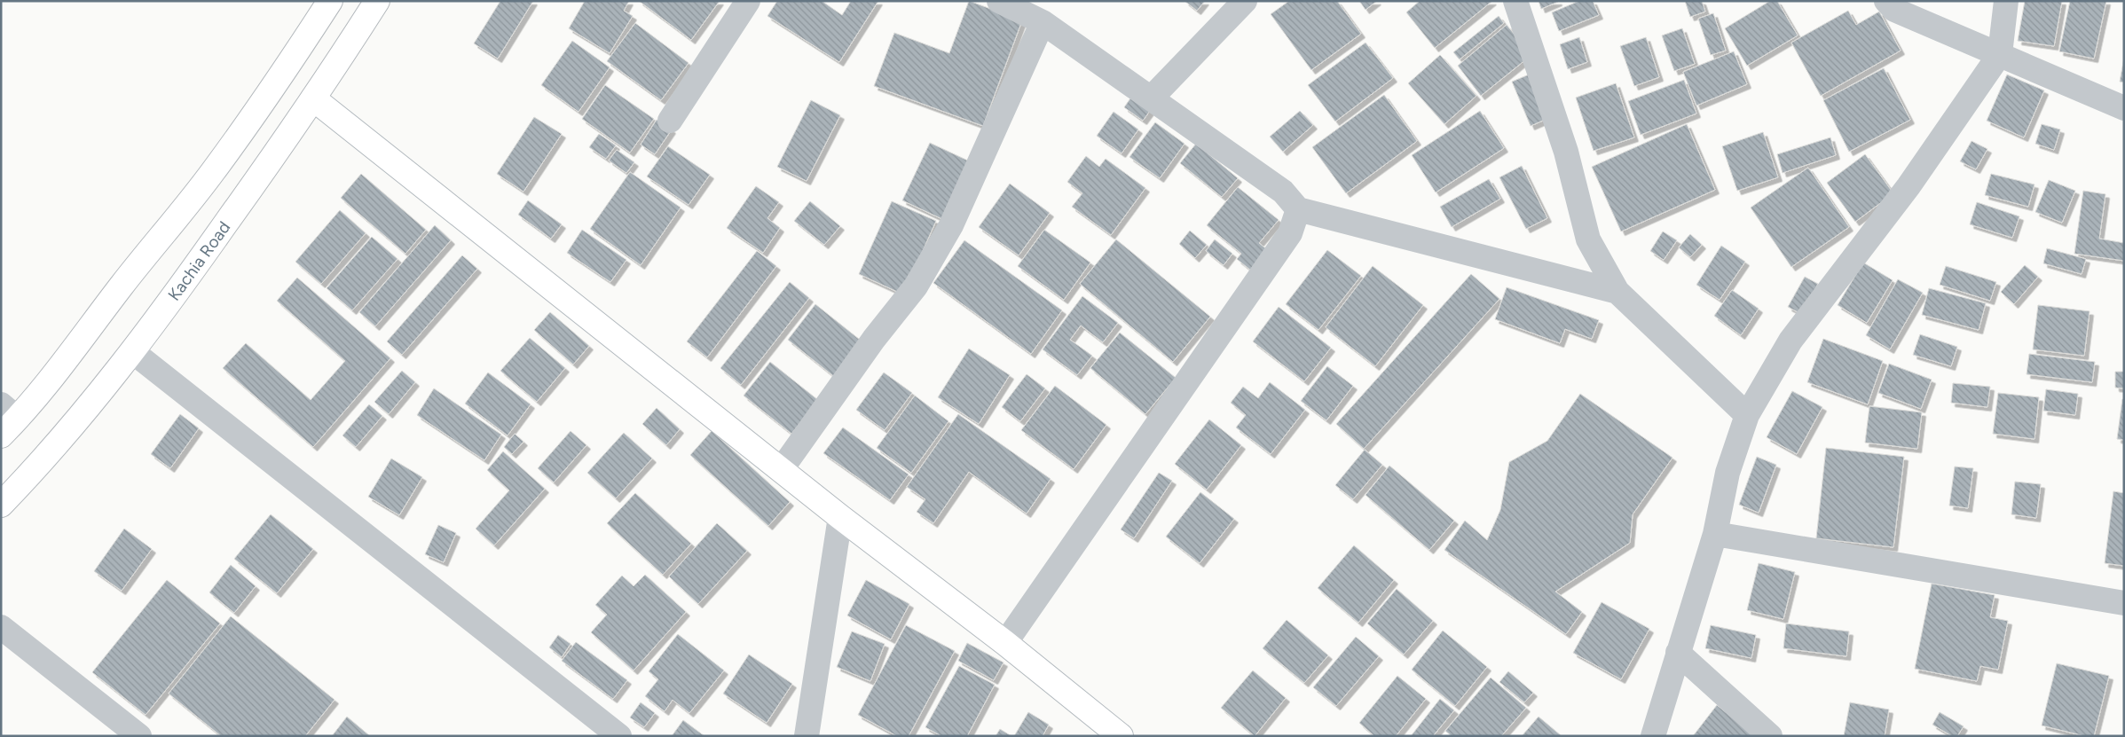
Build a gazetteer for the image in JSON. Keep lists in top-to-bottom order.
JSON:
{
  "streets": {
    "main road": ["Kachia Road"]
  }
}
